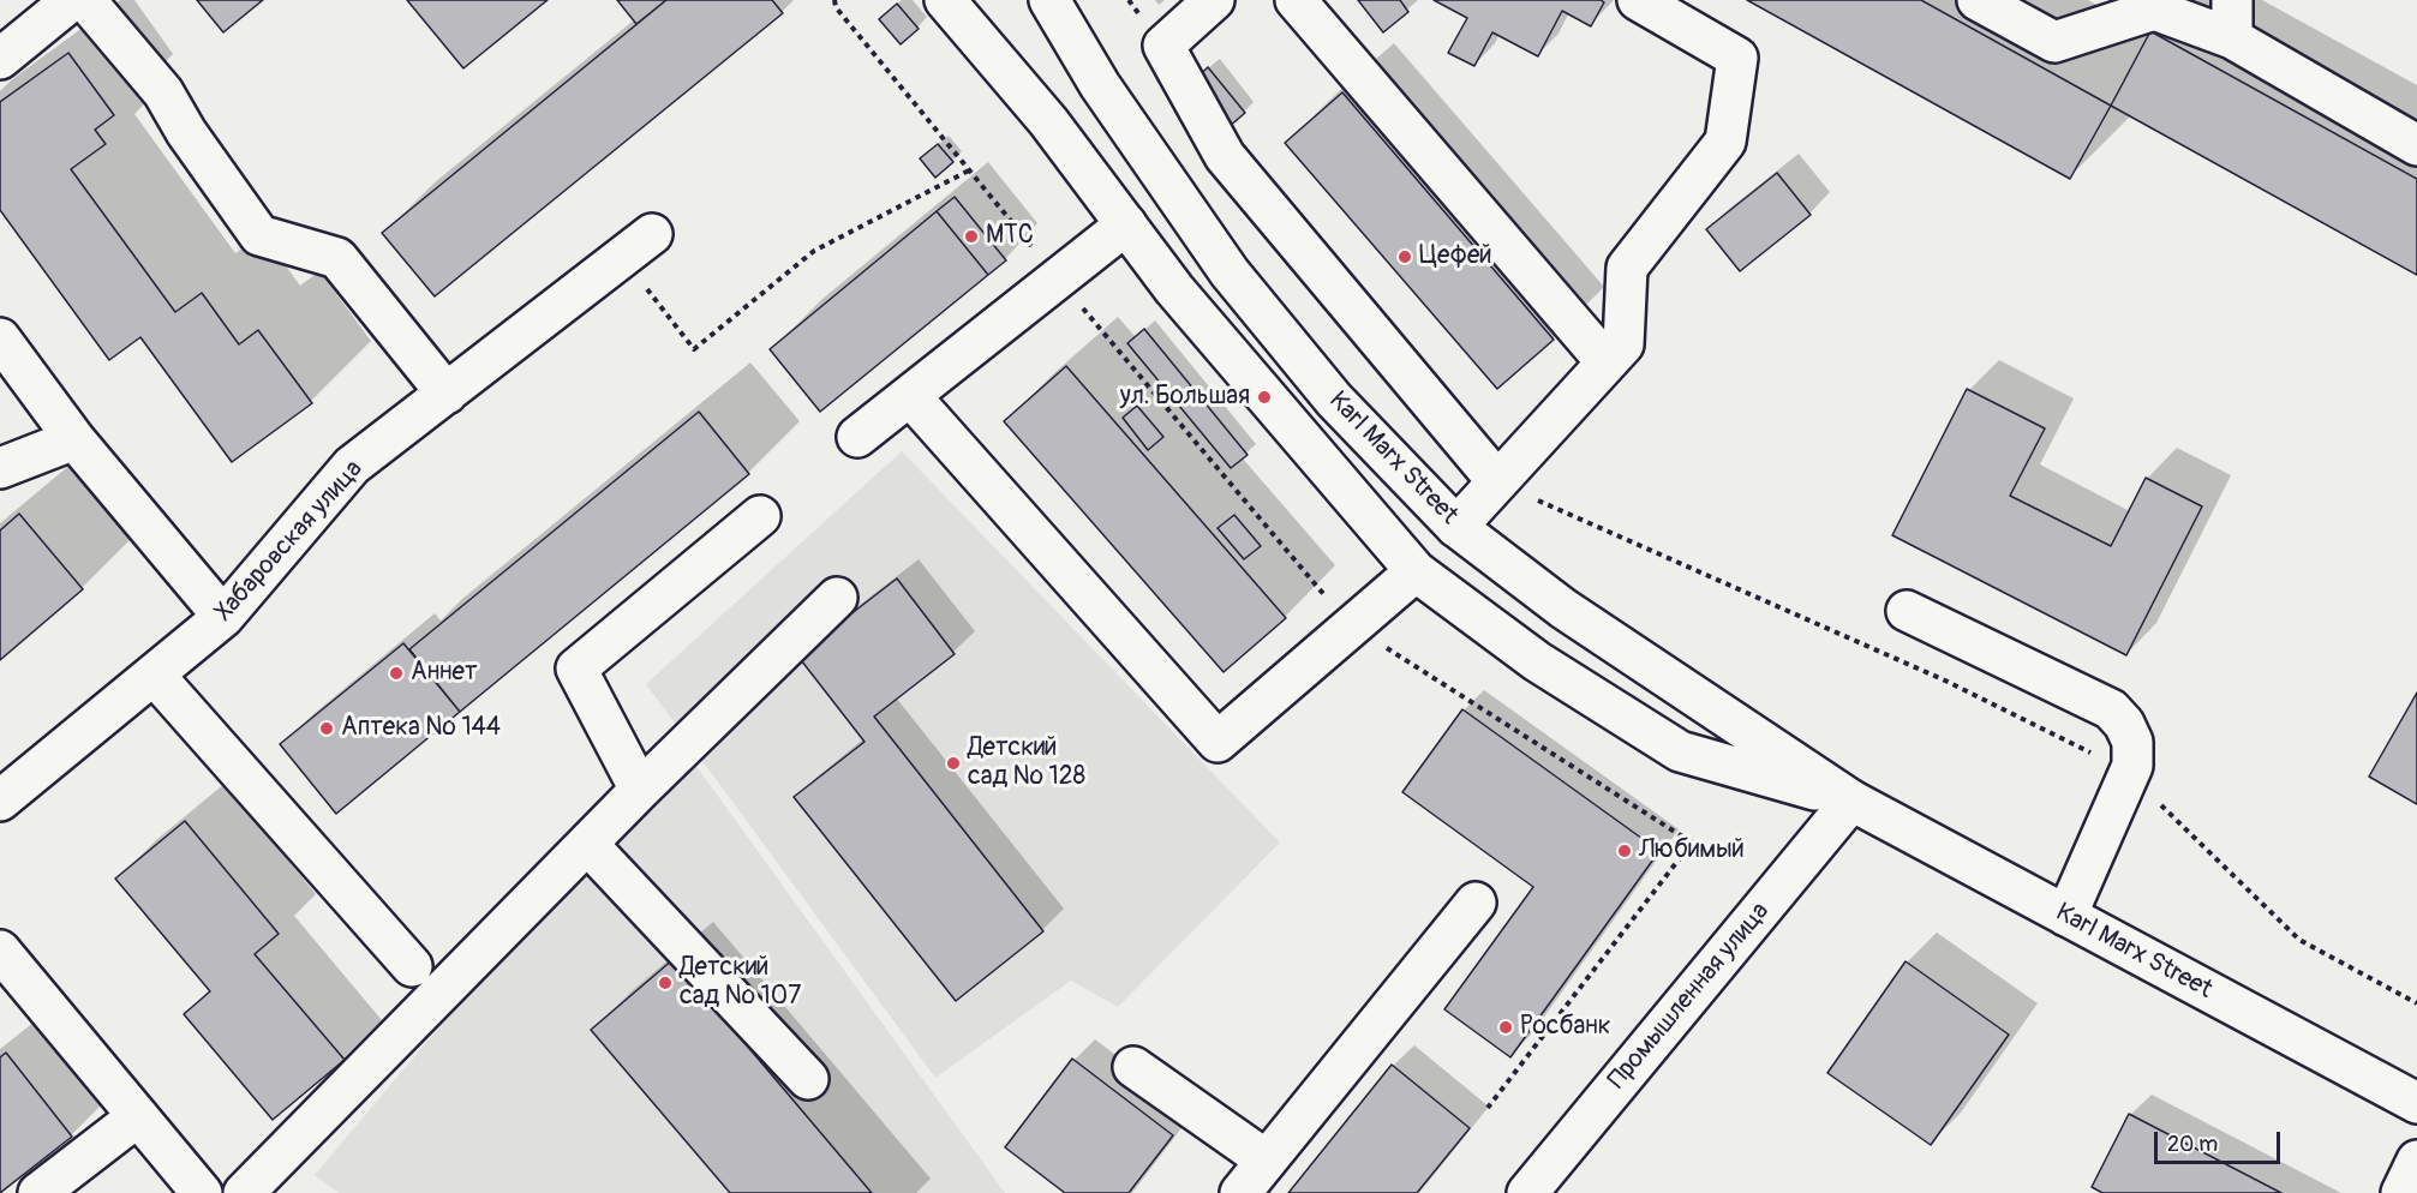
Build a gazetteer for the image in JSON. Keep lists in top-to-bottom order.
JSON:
{
  "streets": {
    "main road": ["Karl Marx Street", "Хабаровская улица", "Промышленная улица"]
  },
  "crossings": [
    ["Karl Marx Street", "Промышленная улица"]
  ],
  "places": [
    "МТС",
    "Цефей",
    "ул. Большая",
    "Аннет",
    "Аптека № 144",
    "Детский сад № 128",
    "Любимый",
    "Детский сад № 107",
    "Росбанк"
  ],
  "scale_bar": "20 m"
}
